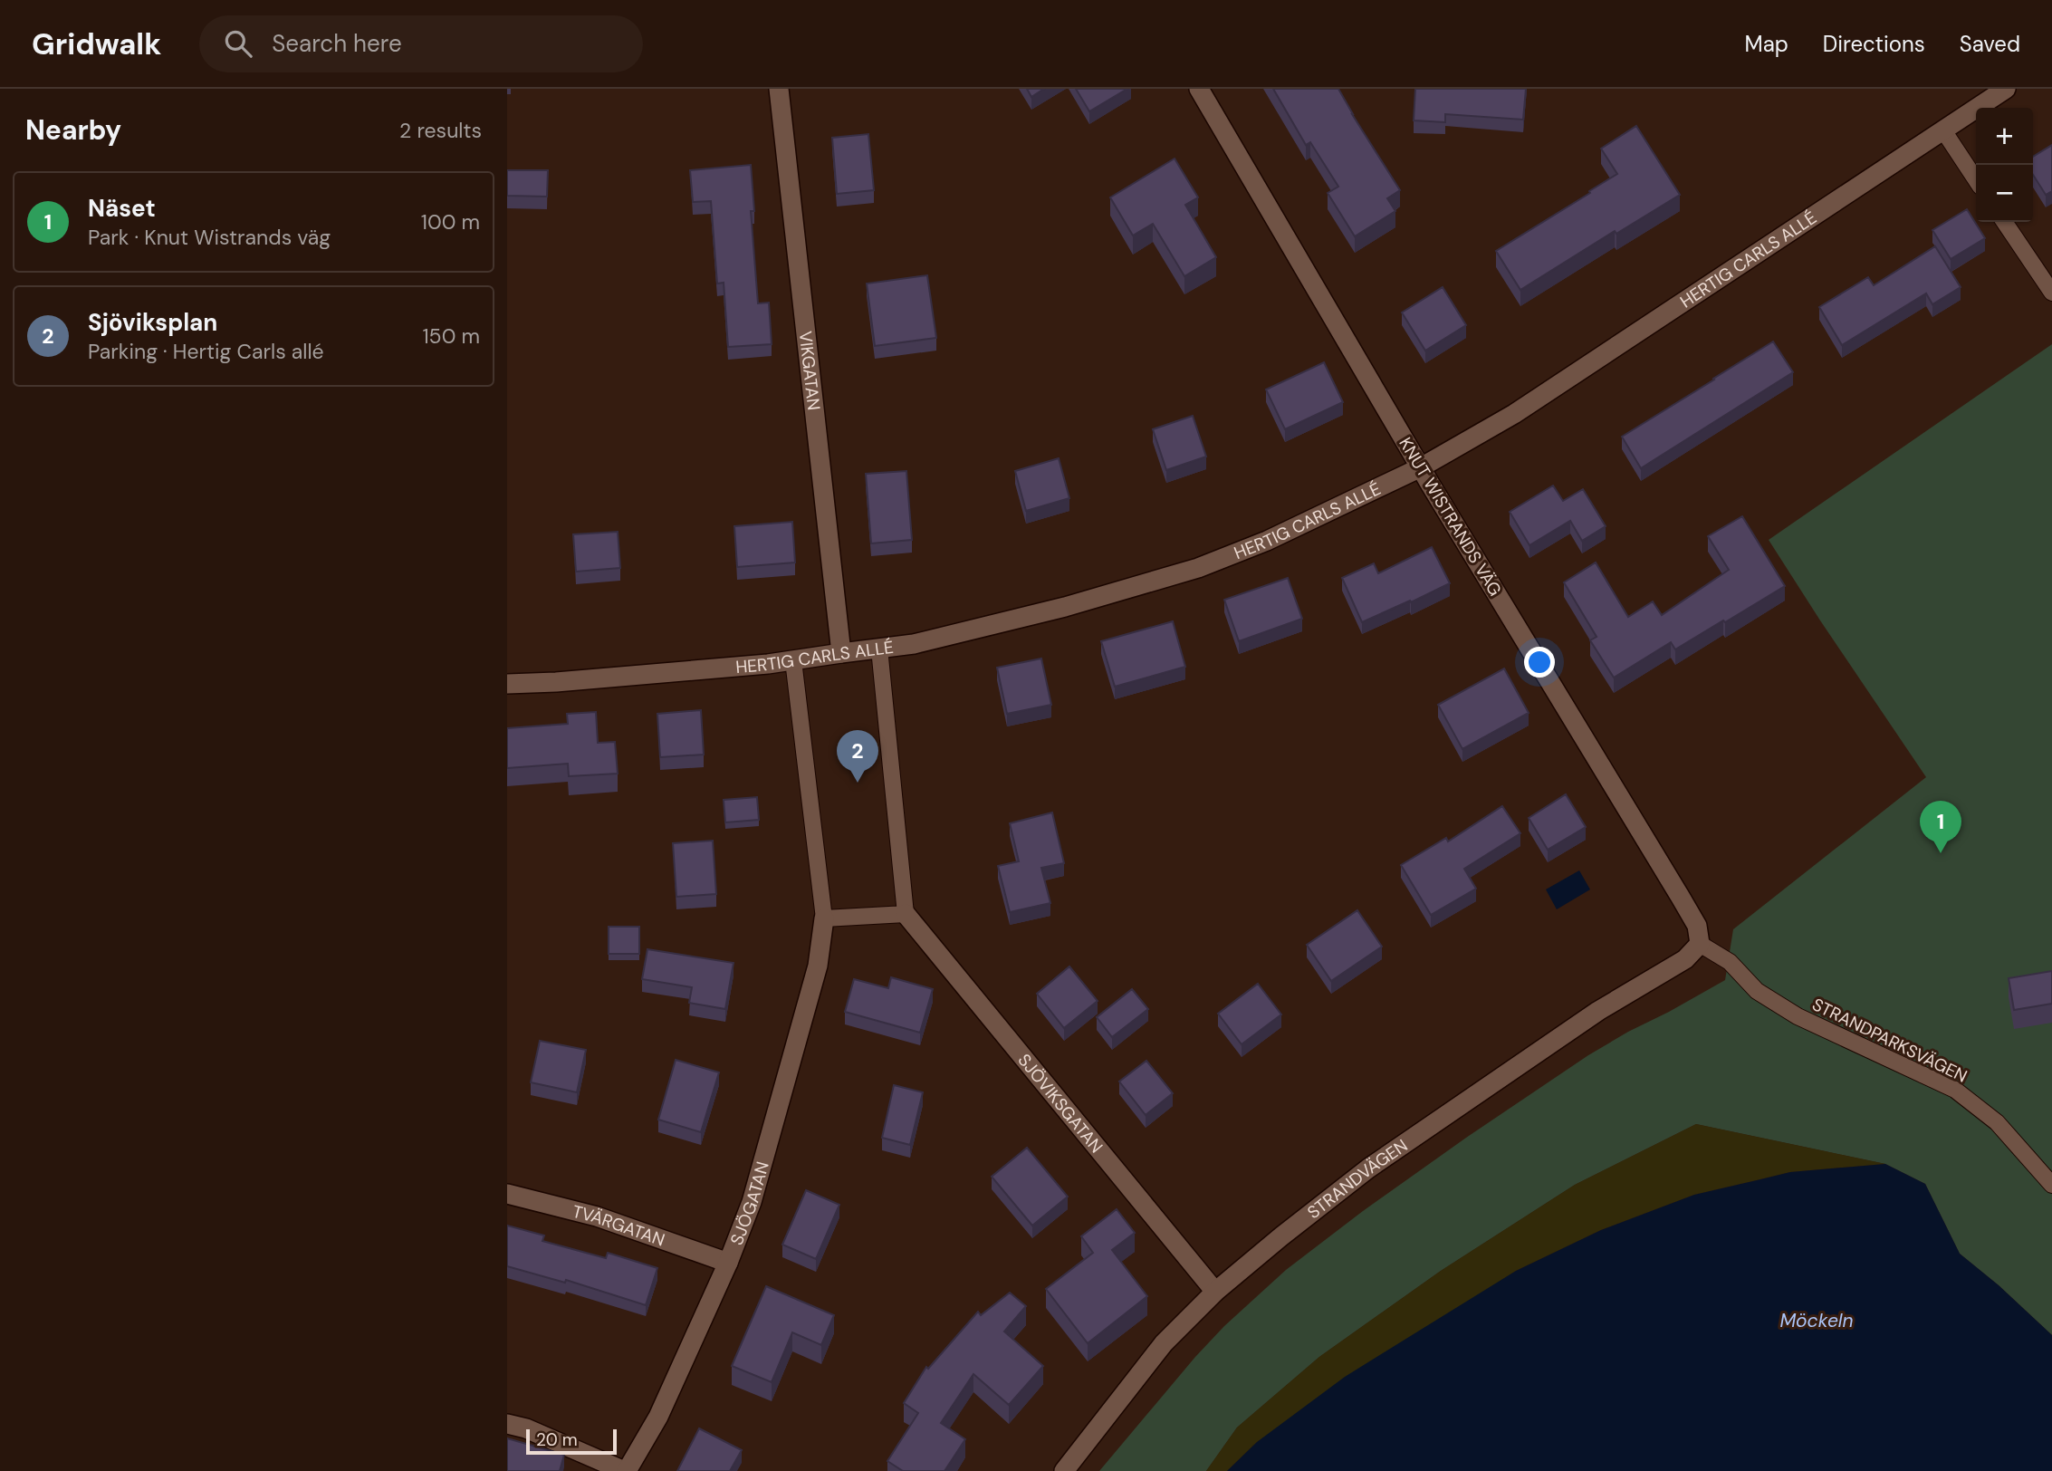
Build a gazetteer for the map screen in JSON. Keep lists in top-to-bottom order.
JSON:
{
  "streets": {
    "street": [
      "HERTIG CARLS ALLÉ",
      "VIKGATAN",
      "KNUT WISTRANDS VÄG",
      "SJÖVIKSGATAN",
      "STRANDVÄGEN",
      "SJÖGATAN",
      "TVÄRGATAN"
    ],
    "lane": ["STRANDPARKSVÄGEN"]
  },
  "crossings": [
    ["HERTIG CARLS ALLÉ", "VIKGATAN"],
    ["HERTIG CARLS ALLÉ", "KNUT WISTRANDS VÄG"],
    ["KNUT WISTRANDS VÄG", "STRANDPARKSVÄGEN"],
    ["KNUT WISTRANDS VÄG", "STRANDVÄGEN"],
    ["STRANDPARKSVÄGEN", "STRANDVÄGEN"],
    ["SJÖVIKSGATAN", "STRANDVÄGEN"],
    ["SJÖGATAN", "TVÄRGATAN"]
  ],
  "water": ["Möckeln"],
  "scale_bar": "20 m",
  "page": {
    "header": "Gridwalk",
    "search": "Search here",
    "nav": ["Map", "Directions", "Saved"],
    "heading": ["Nearby", "2 results"],
    "map_buttons": ["+", "−"],
    "list": [
      {
        "mark": "1",
        "name": "Näset",
        "note": "Park · Knut Wistrands väg",
        "value": "100 m"
      },
      {
        "mark": "2",
        "name": "Sjöviksplan",
        "note": "Parking · Hertig Carls allé",
        "value": "150 m"
      }
    ],
    "pins": ["2", "1"],
    "scale": "20 m"
  }
}
